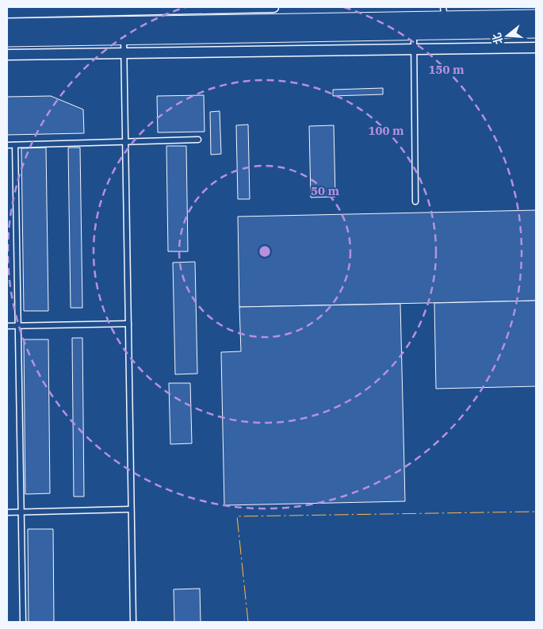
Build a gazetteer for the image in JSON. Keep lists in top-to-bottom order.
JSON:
{
  "north": "left",
  "rings": ["150 m", "100 m", "50 m"]
}
